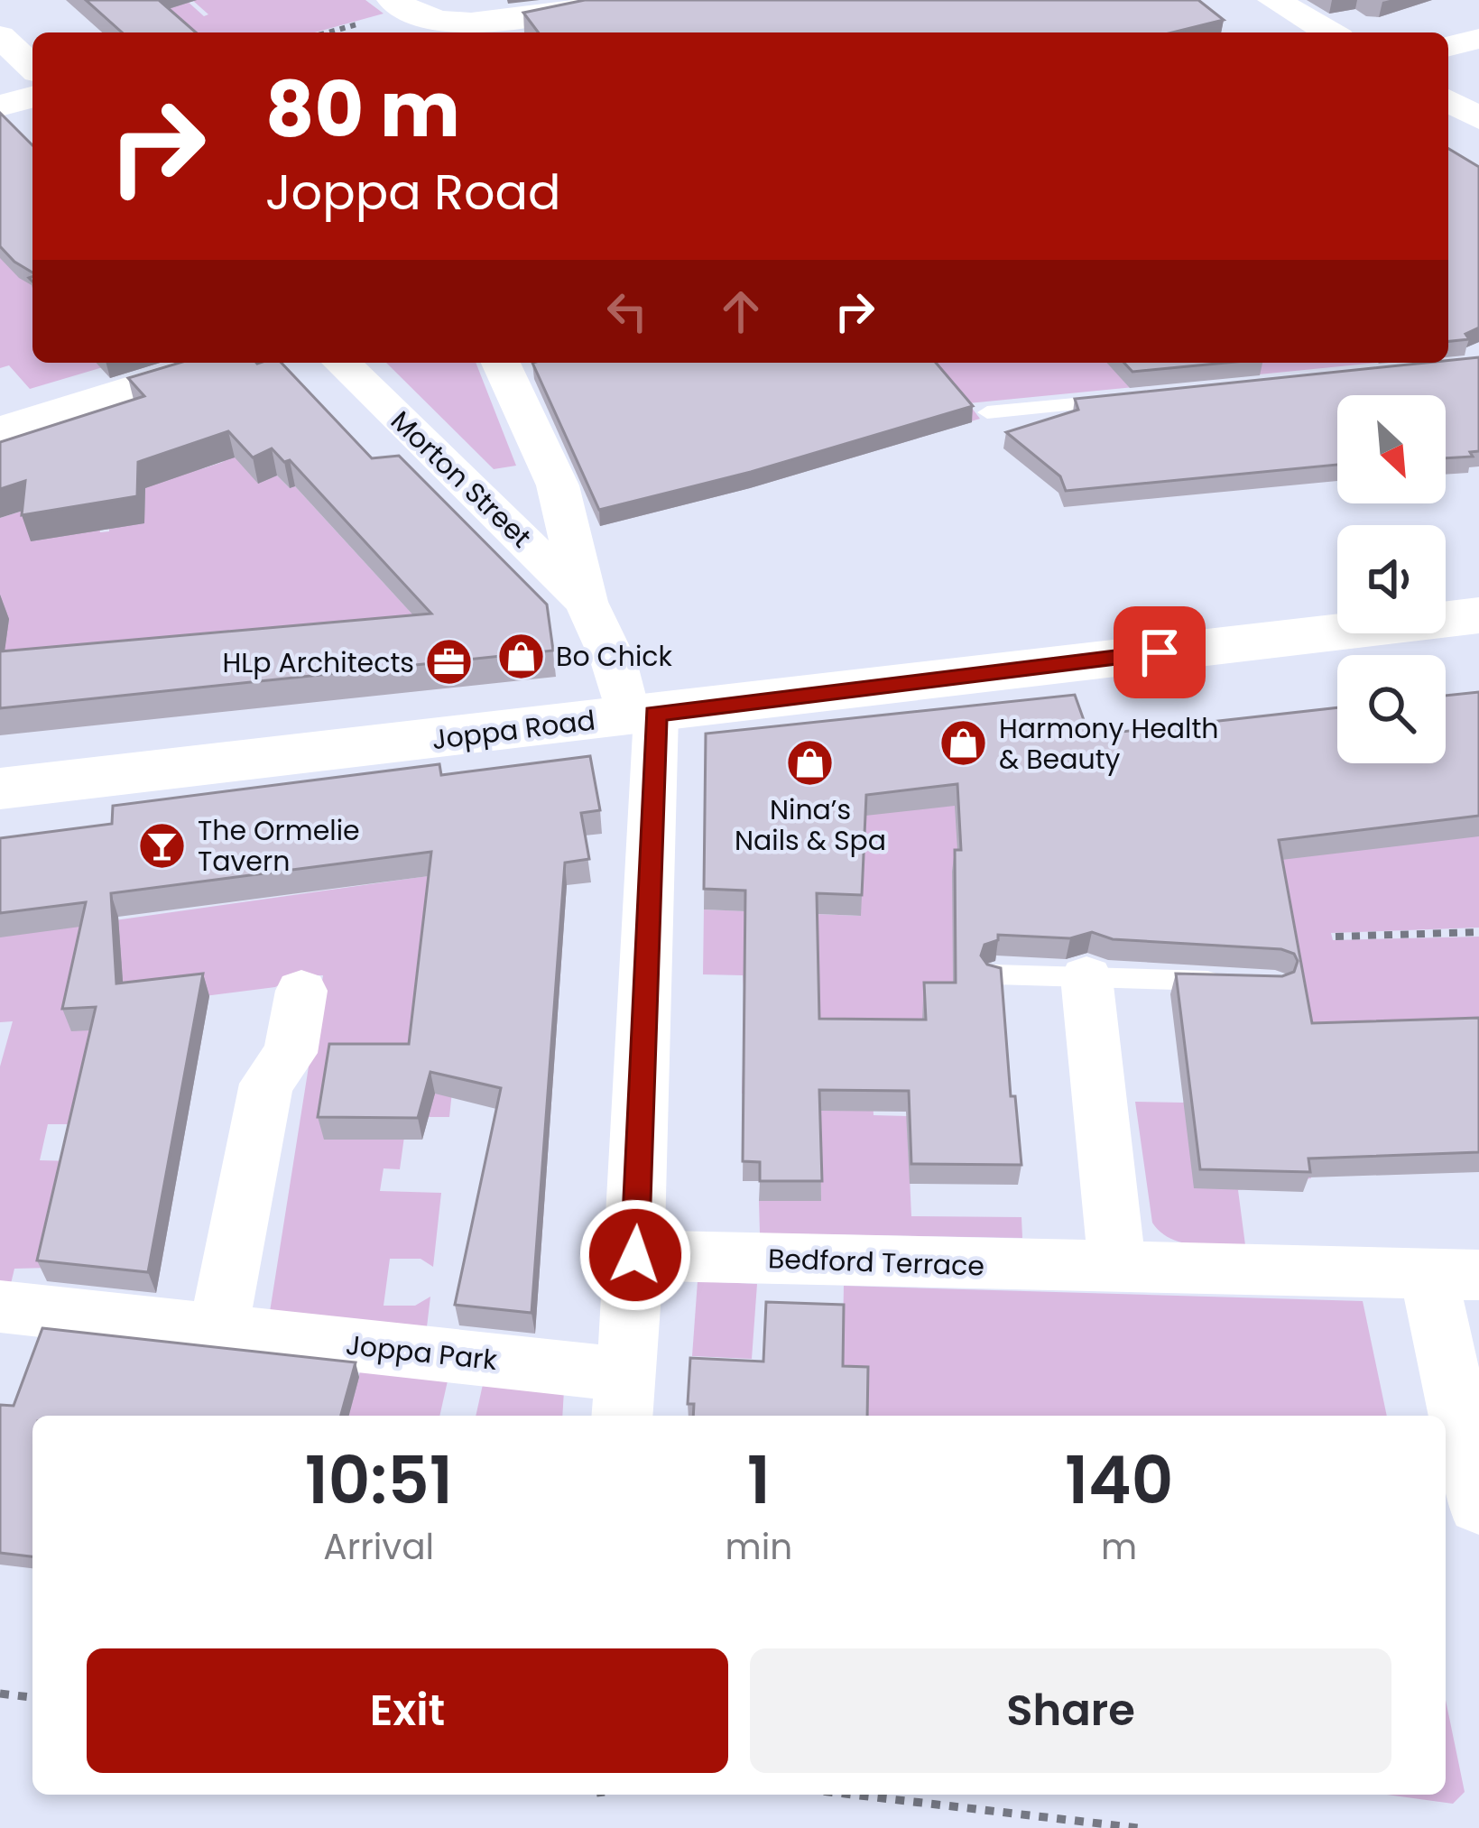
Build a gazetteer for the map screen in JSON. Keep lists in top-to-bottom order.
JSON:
{
  "streets": {
    "main road": ["Joppa Road"],
    "street": ["Morton Street", "Bedford Terrace", "Joppa Park"]
  },
  "crossings": [
    ["Morton Street", "Joppa Road"],
    ["Morton Street", "Bedford Terrace"],
    ["Morton Street", "Joppa Park"]
  ],
  "places": {
    "shop": ["Bo Chick", "Harmony Health & Beauty", "Nina’s Nails & Spa"],
    "office": ["HLp Architects"],
    "bar": ["The Ormelie Tavern"]
  },
  "north": "bottom right",
  "page": {
    "turn": ["80 m", "Joppa Road"],
    "eta": [
      "10:51",
      "Arrival",
      "1",
      "min",
      "140",
      "m"
    ],
    "buttons": ["Exit", "Share"]
  }
}
